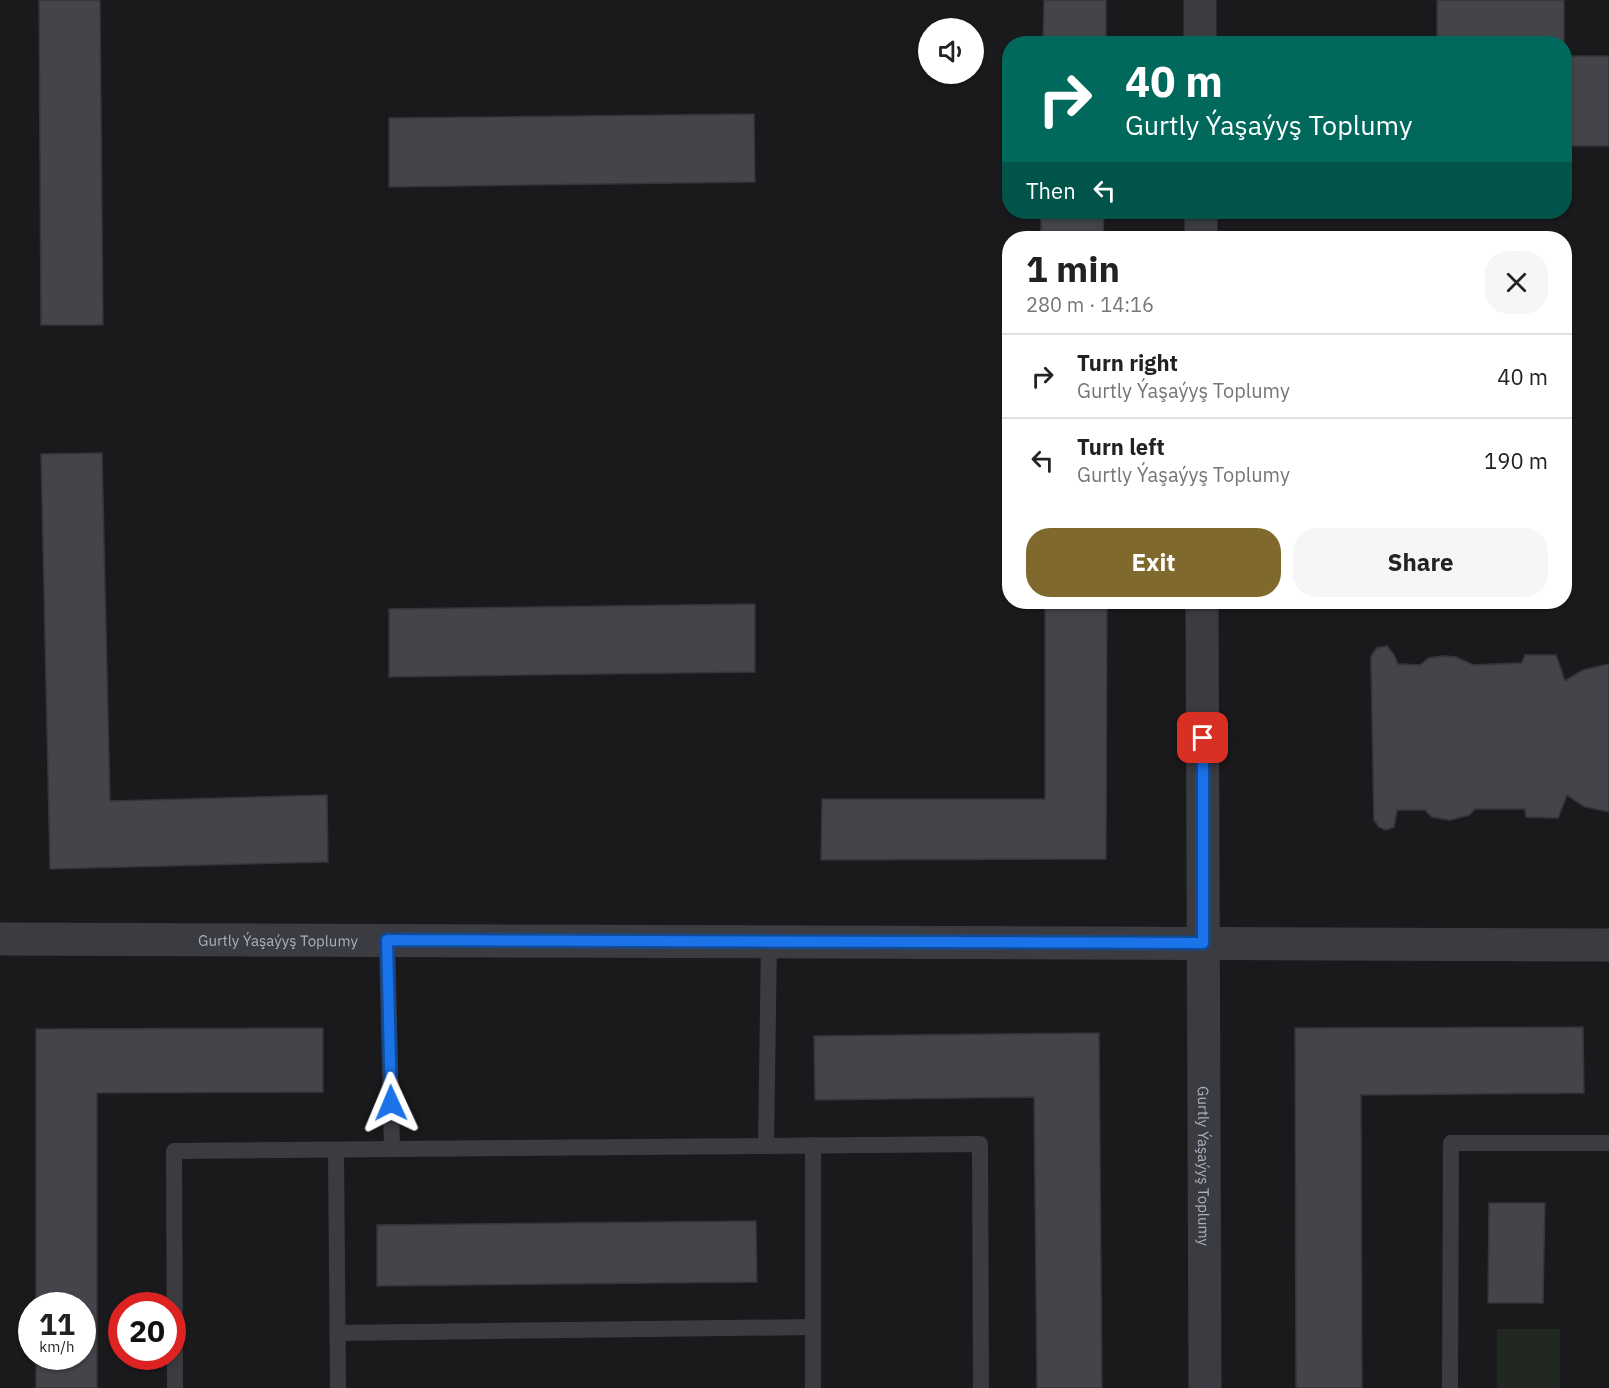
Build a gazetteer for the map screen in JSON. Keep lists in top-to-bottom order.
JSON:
{
  "streets": {
    "street": ["Gurtly Ýaşaýyş Toplumy"]
  },
  "page": {
    "turn": ["40 m", "Gurtly Ýaşaýyş Toplumy"],
    "then": "Then",
    "heading": ["1 min", "280 m · 14:16"],
    "list": [
      {
        "name": "Turn right",
        "note": "Gurtly Ýaşaýyş Toplumy",
        "value": "40 m"
      },
      {
        "name": "Turn left",
        "note": "Gurtly Ýaşaýyş Toplumy",
        "value": "190 m"
      }
    ],
    "buttons": ["Exit", "Share"],
    "speed": "11 km/h",
    "limit": "20"
  }
}
